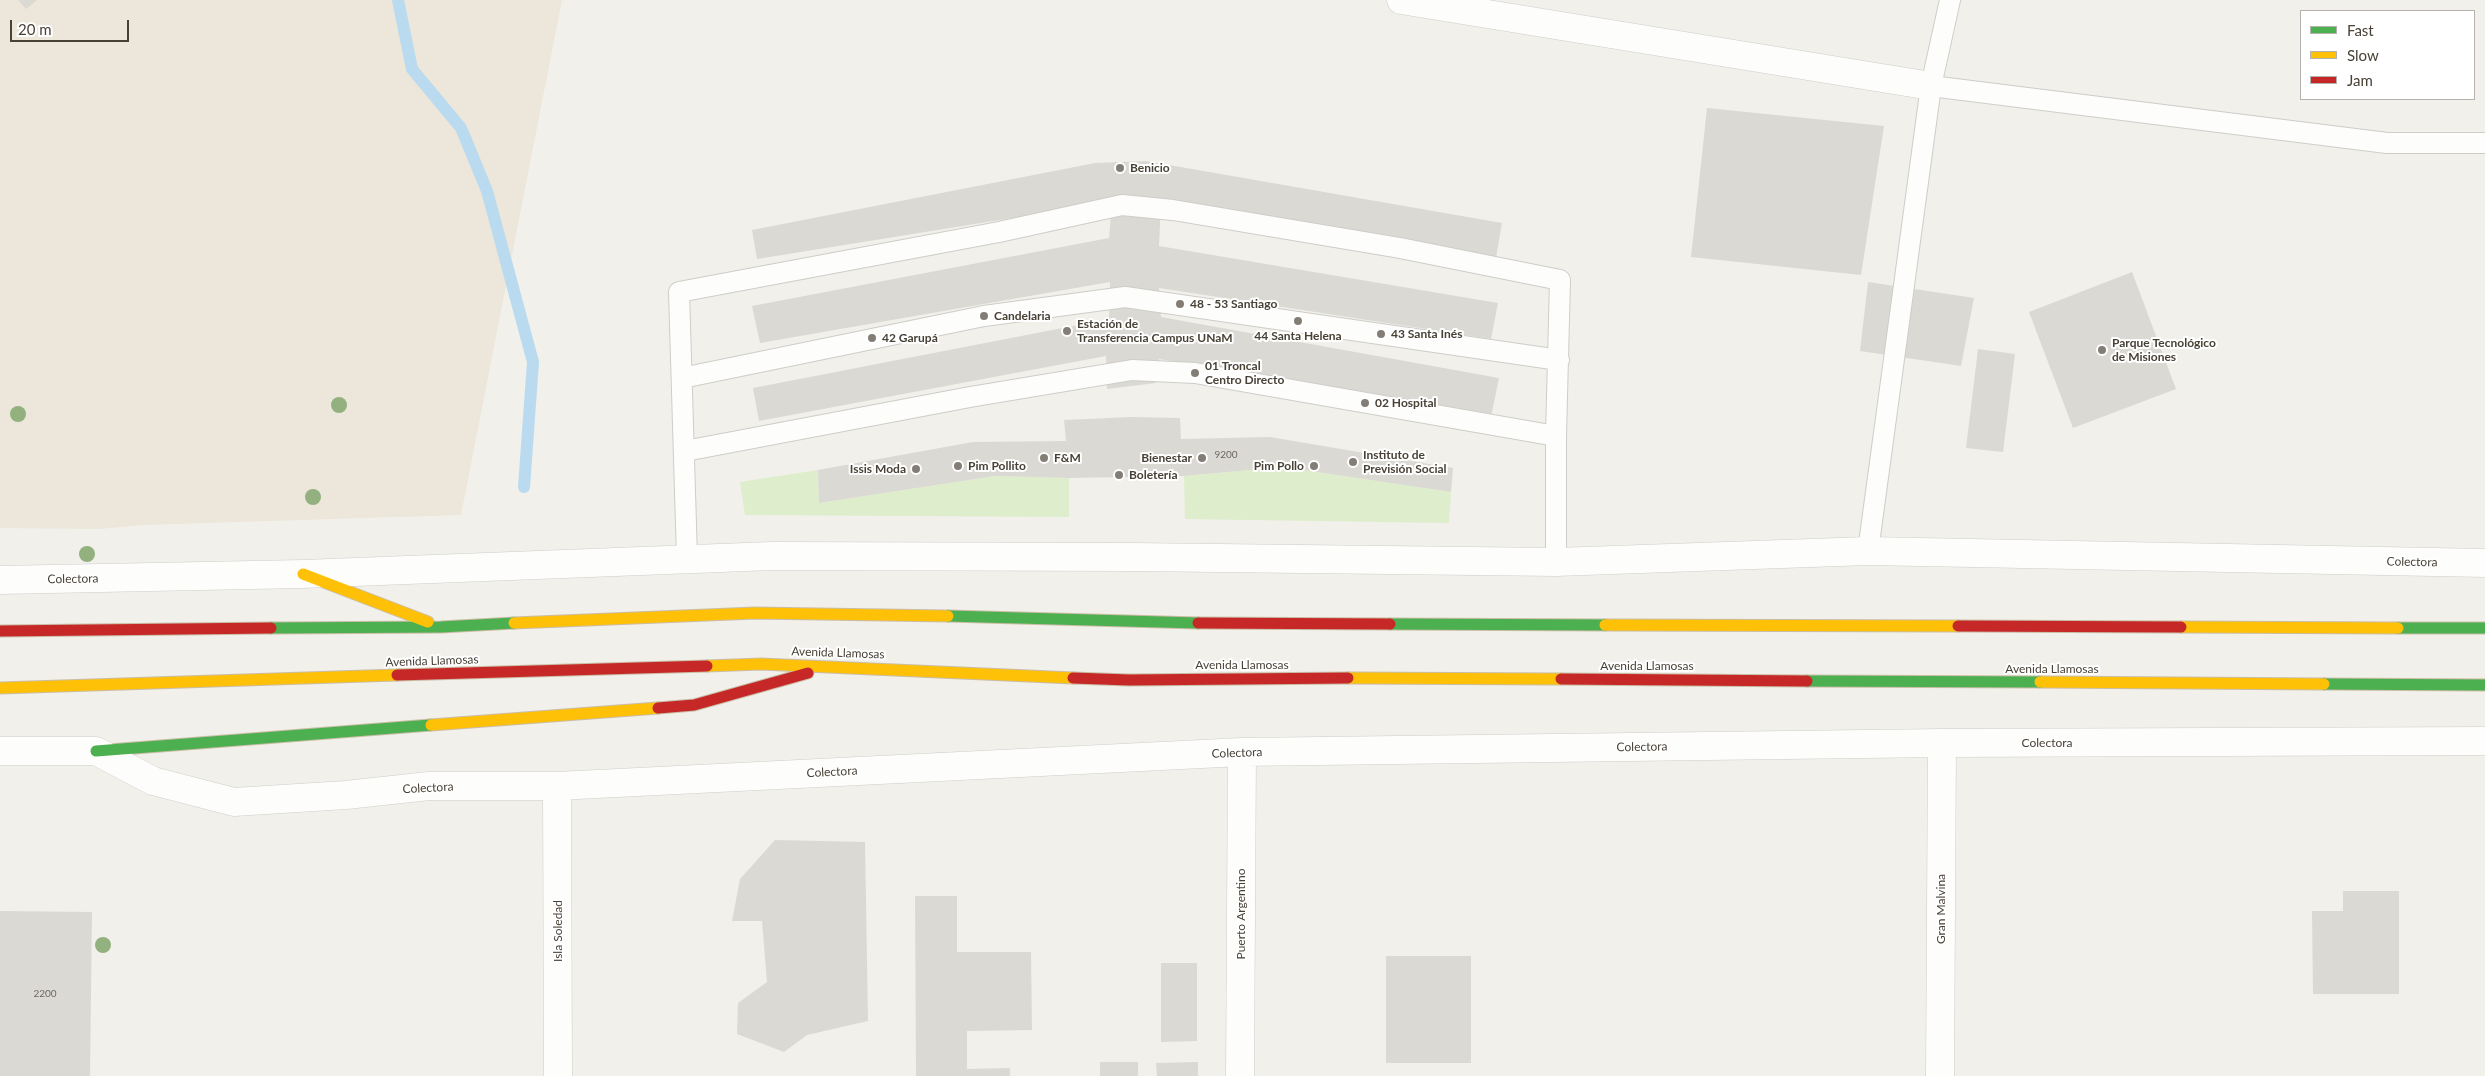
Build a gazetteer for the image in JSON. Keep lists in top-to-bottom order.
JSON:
{
  "streets": {
    "highway": ["Avenida Llamosas"],
    "street": [
      "Colectora",
      "Gran Malvina",
      "Puerto Argentino",
      "Isla Soledad"
    ]
  },
  "crossings": [
    ["Colectora", "Gran Malvina"],
    ["Colectora", "Puerto Argentino"],
    ["Colectora", "Isla Soledad"]
  ],
  "places": [
    "Benicio",
    "48 - 53 Santiago",
    "Candelaria",
    "44 Santa Helena",
    "Estación de Transferencia Campus UNaM",
    "43 Santa Inés",
    "42 Garupá",
    "Parque Tecnológico de Misiones",
    "01 Troncal Centro Directo",
    "02 Hospital",
    "F&M",
    "Bienestar",
    "Instituto de Previsión Social",
    "Pim Pollito",
    "Pim Pollo",
    "Issis Moda",
    "Boletería"
  ],
  "house_numbers": ["9200", "2200"],
  "legend": ["Fast", "Slow", "Jam"],
  "scale_bar": "20 m"
}
